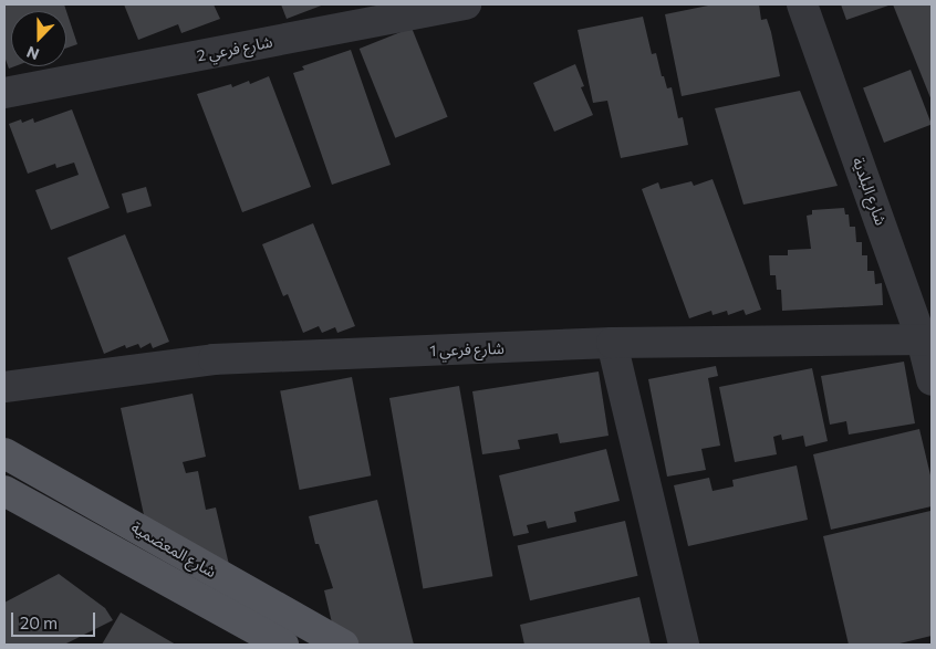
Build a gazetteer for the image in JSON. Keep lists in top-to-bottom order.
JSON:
{
  "streets": {
    "main road": ["شارع المعضمية"],
    "street": ["شارع فرعي 2", "شارع البلدية", "شارع فرعي 1"]
  },
  "crossings": [
    ["شارع البلدية", "شارع فرعي 1"]
  ],
  "scale_bar": "20 m",
  "north": "bottom"
}
